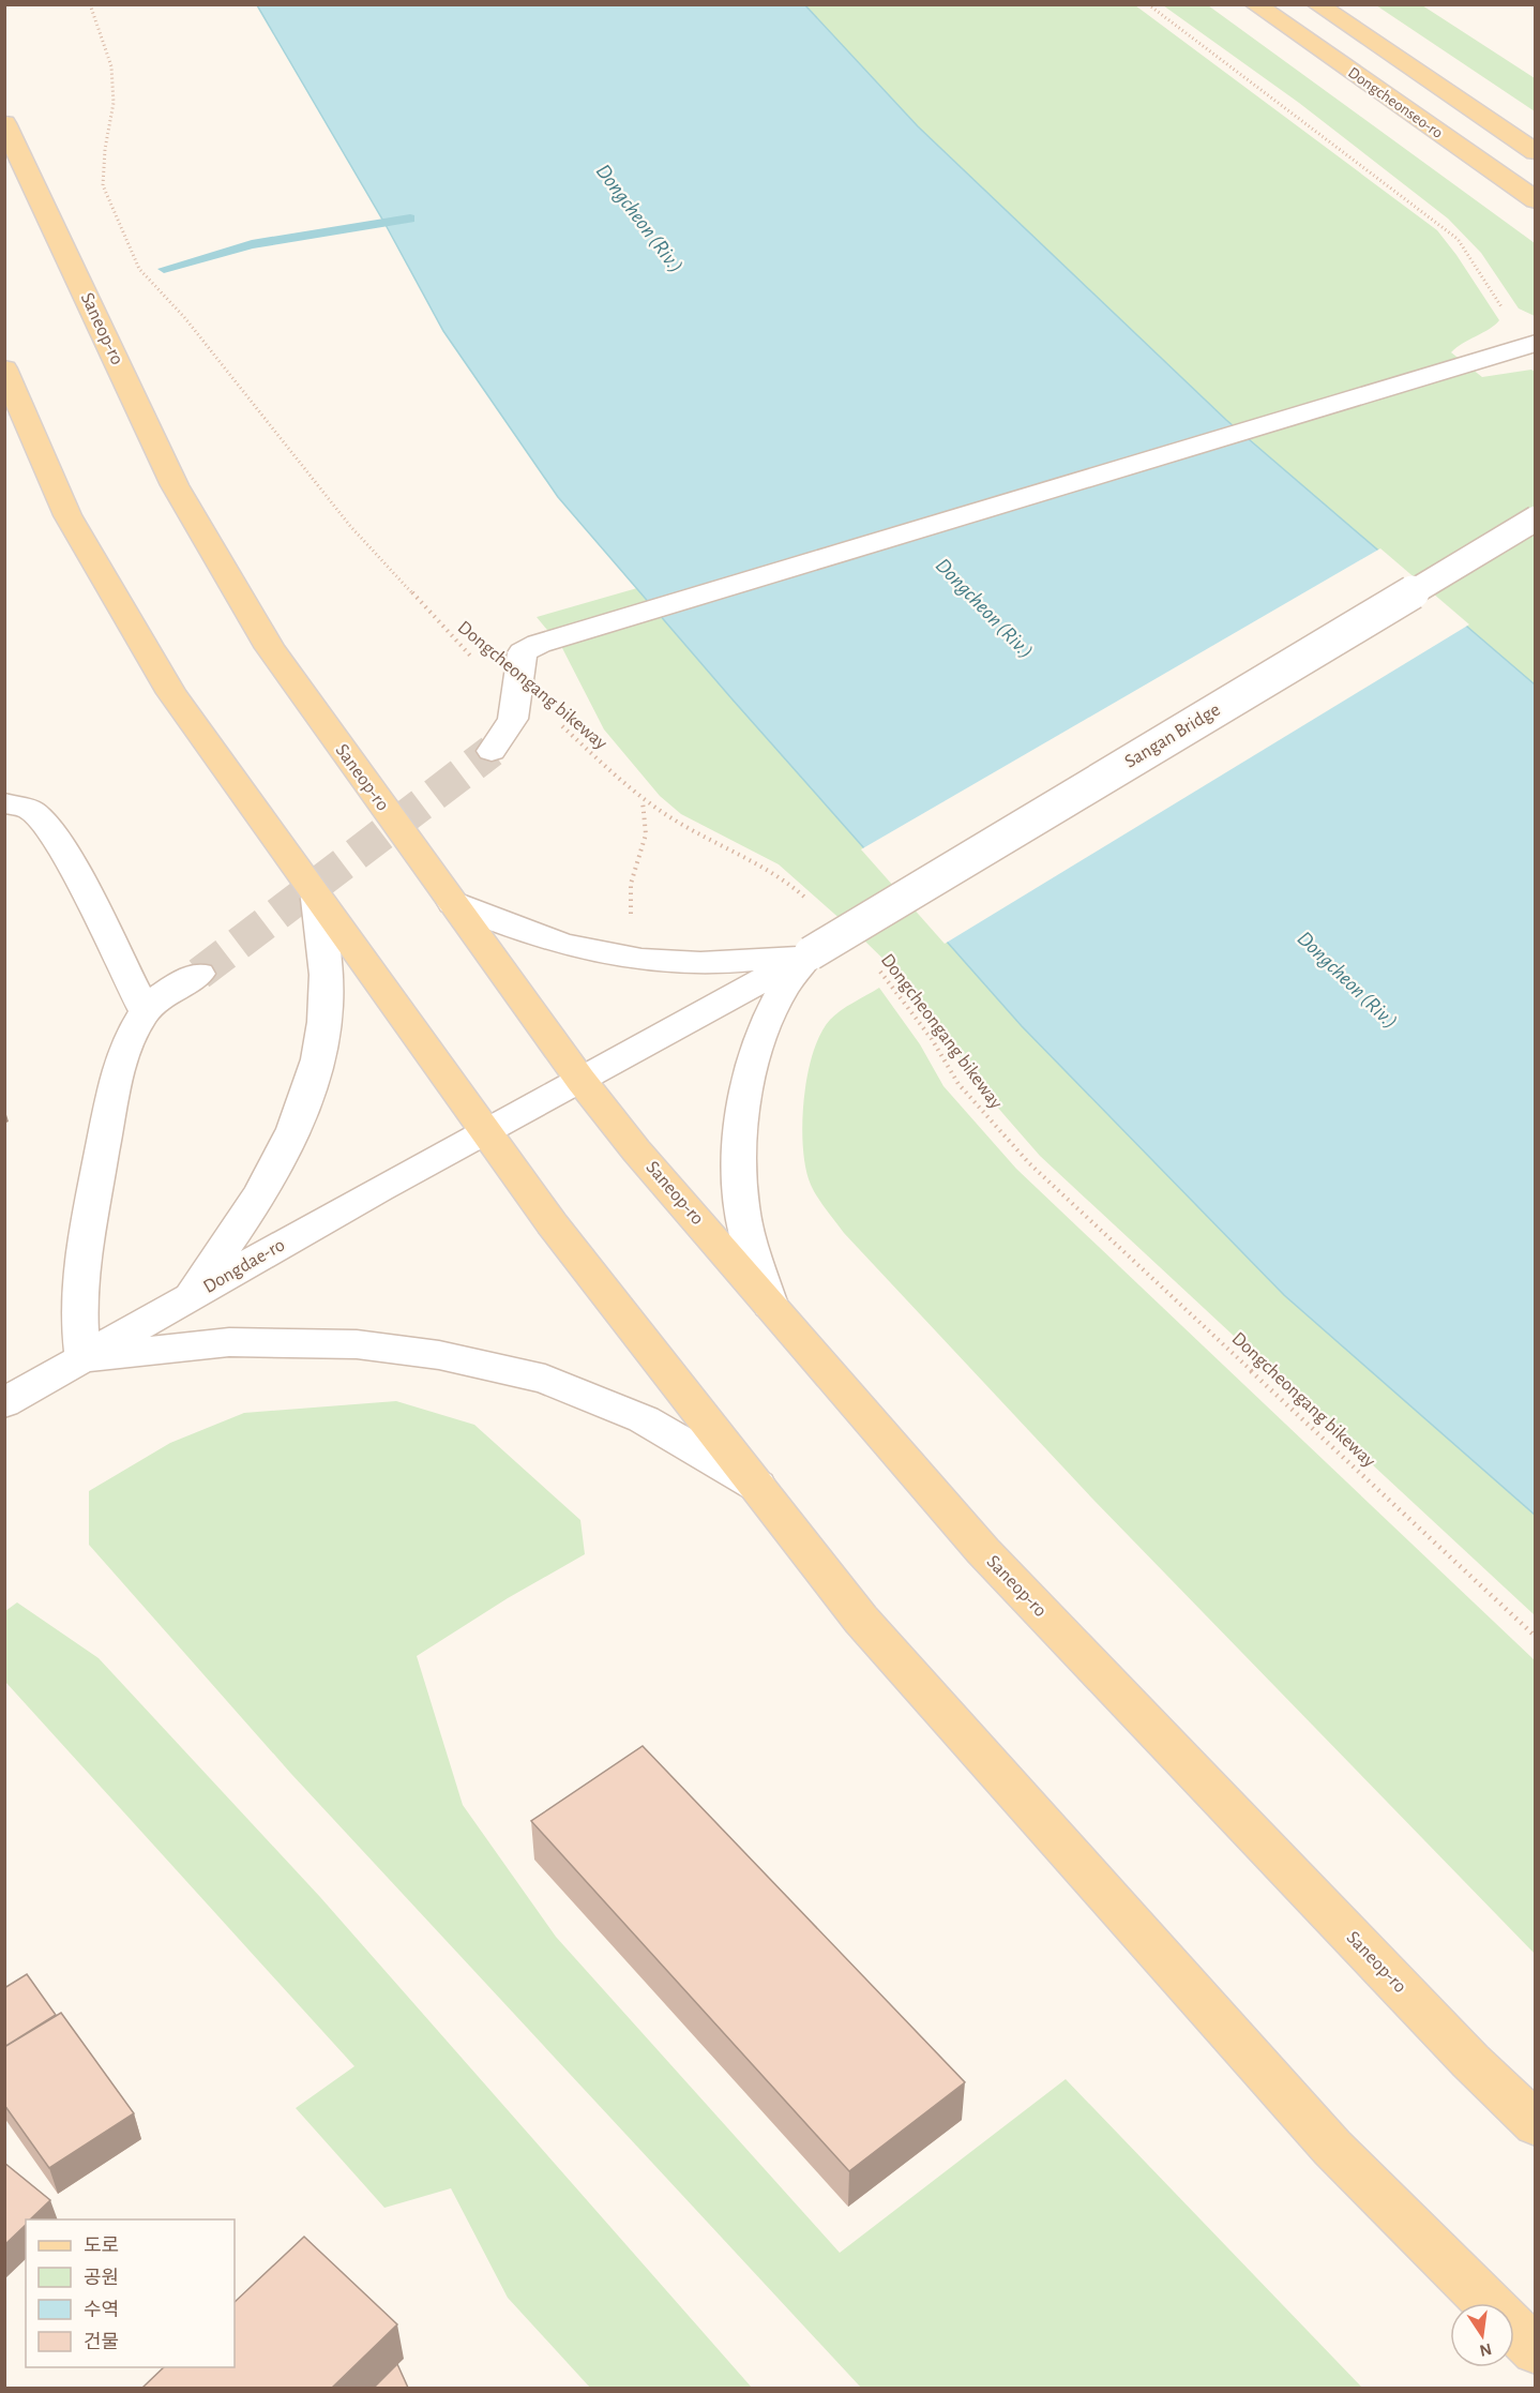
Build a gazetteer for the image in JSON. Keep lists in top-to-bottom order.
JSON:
{
  "streets": {
    "main road": ["Dongcheonseo-ro", "Saneop-ro"],
    "street": ["Sangan Bridge", "Dongdae-ro"],
    "path": ["Dongcheongang bikeway"]
  },
  "crossings": [
    ["Saneop-ro", "Sangan Bridge"],
    ["Saneop-ro", "Dongdae-ro"],
    ["Sangan Bridge", "Dongdae-ro"]
  ],
  "water": ["Dongcheon (Riv.)"],
  "legend": [
    "도로",
    "공원",
    "수역",
    "건물"
  ],
  "north": "bottom"
}
